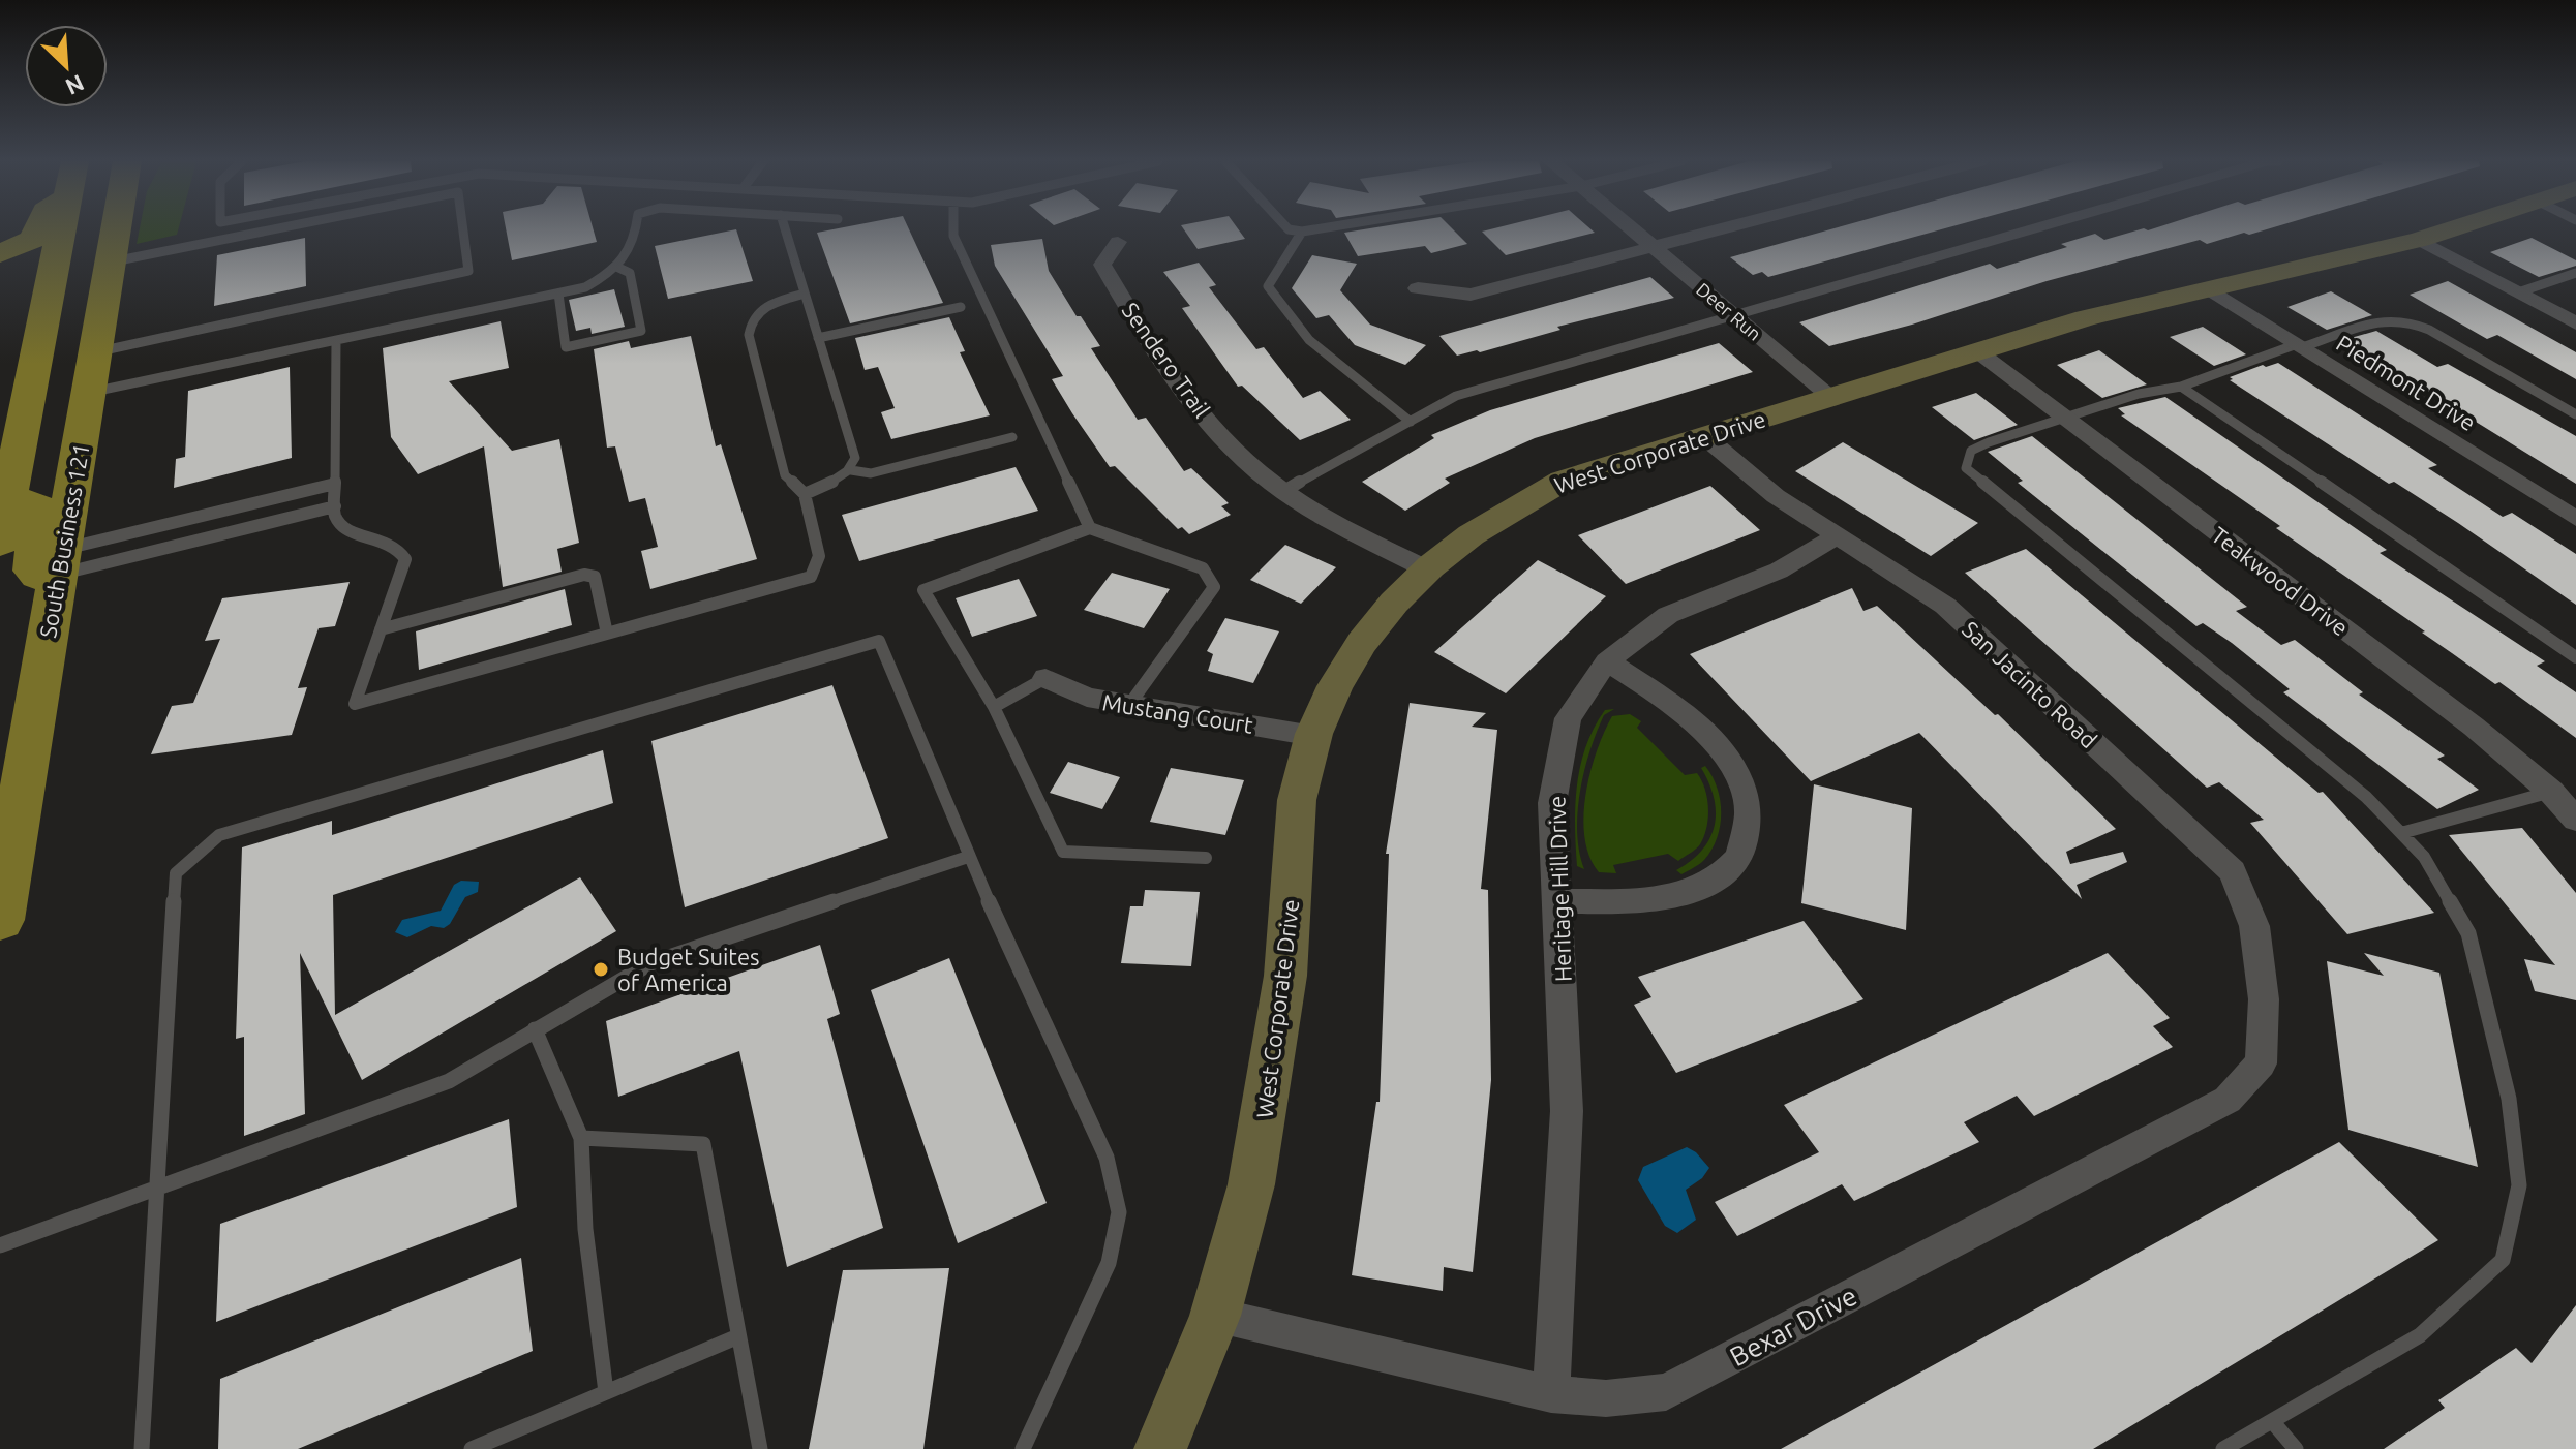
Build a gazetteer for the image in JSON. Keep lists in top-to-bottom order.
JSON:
{
  "streets": {
    "main road": ["South Business 121"],
    "street": [
      "Deer Run",
      "Sendero Trail",
      "Piedmont Drive",
      "West Corporate Drive",
      "Teakwood Drive",
      "San Jacinto Road",
      "Mustang Court",
      "Heritage Hill Drive",
      "Bexar Drive"
    ]
  },
  "crossings": [
    ["Deer Run", "West Corporate Drive"],
    ["Sendero Trail", "West Corporate Drive"],
    ["Piedmont Drive", "West Corporate Drive"],
    ["West Corporate Drive", "Teakwood Drive"],
    ["West Corporate Drive", "San Jacinto Road"],
    ["West Corporate Drive", "Mustang Court"],
    ["West Corporate Drive", "Bexar Drive"],
    ["San Jacinto Road", "Heritage Hill Drive"],
    ["San Jacinto Road", "Bexar Drive"],
    ["Heritage Hill Drive", "Bexar Drive"]
  ],
  "places": ["Budget Suites of America"],
  "north": "bottom right"
}
